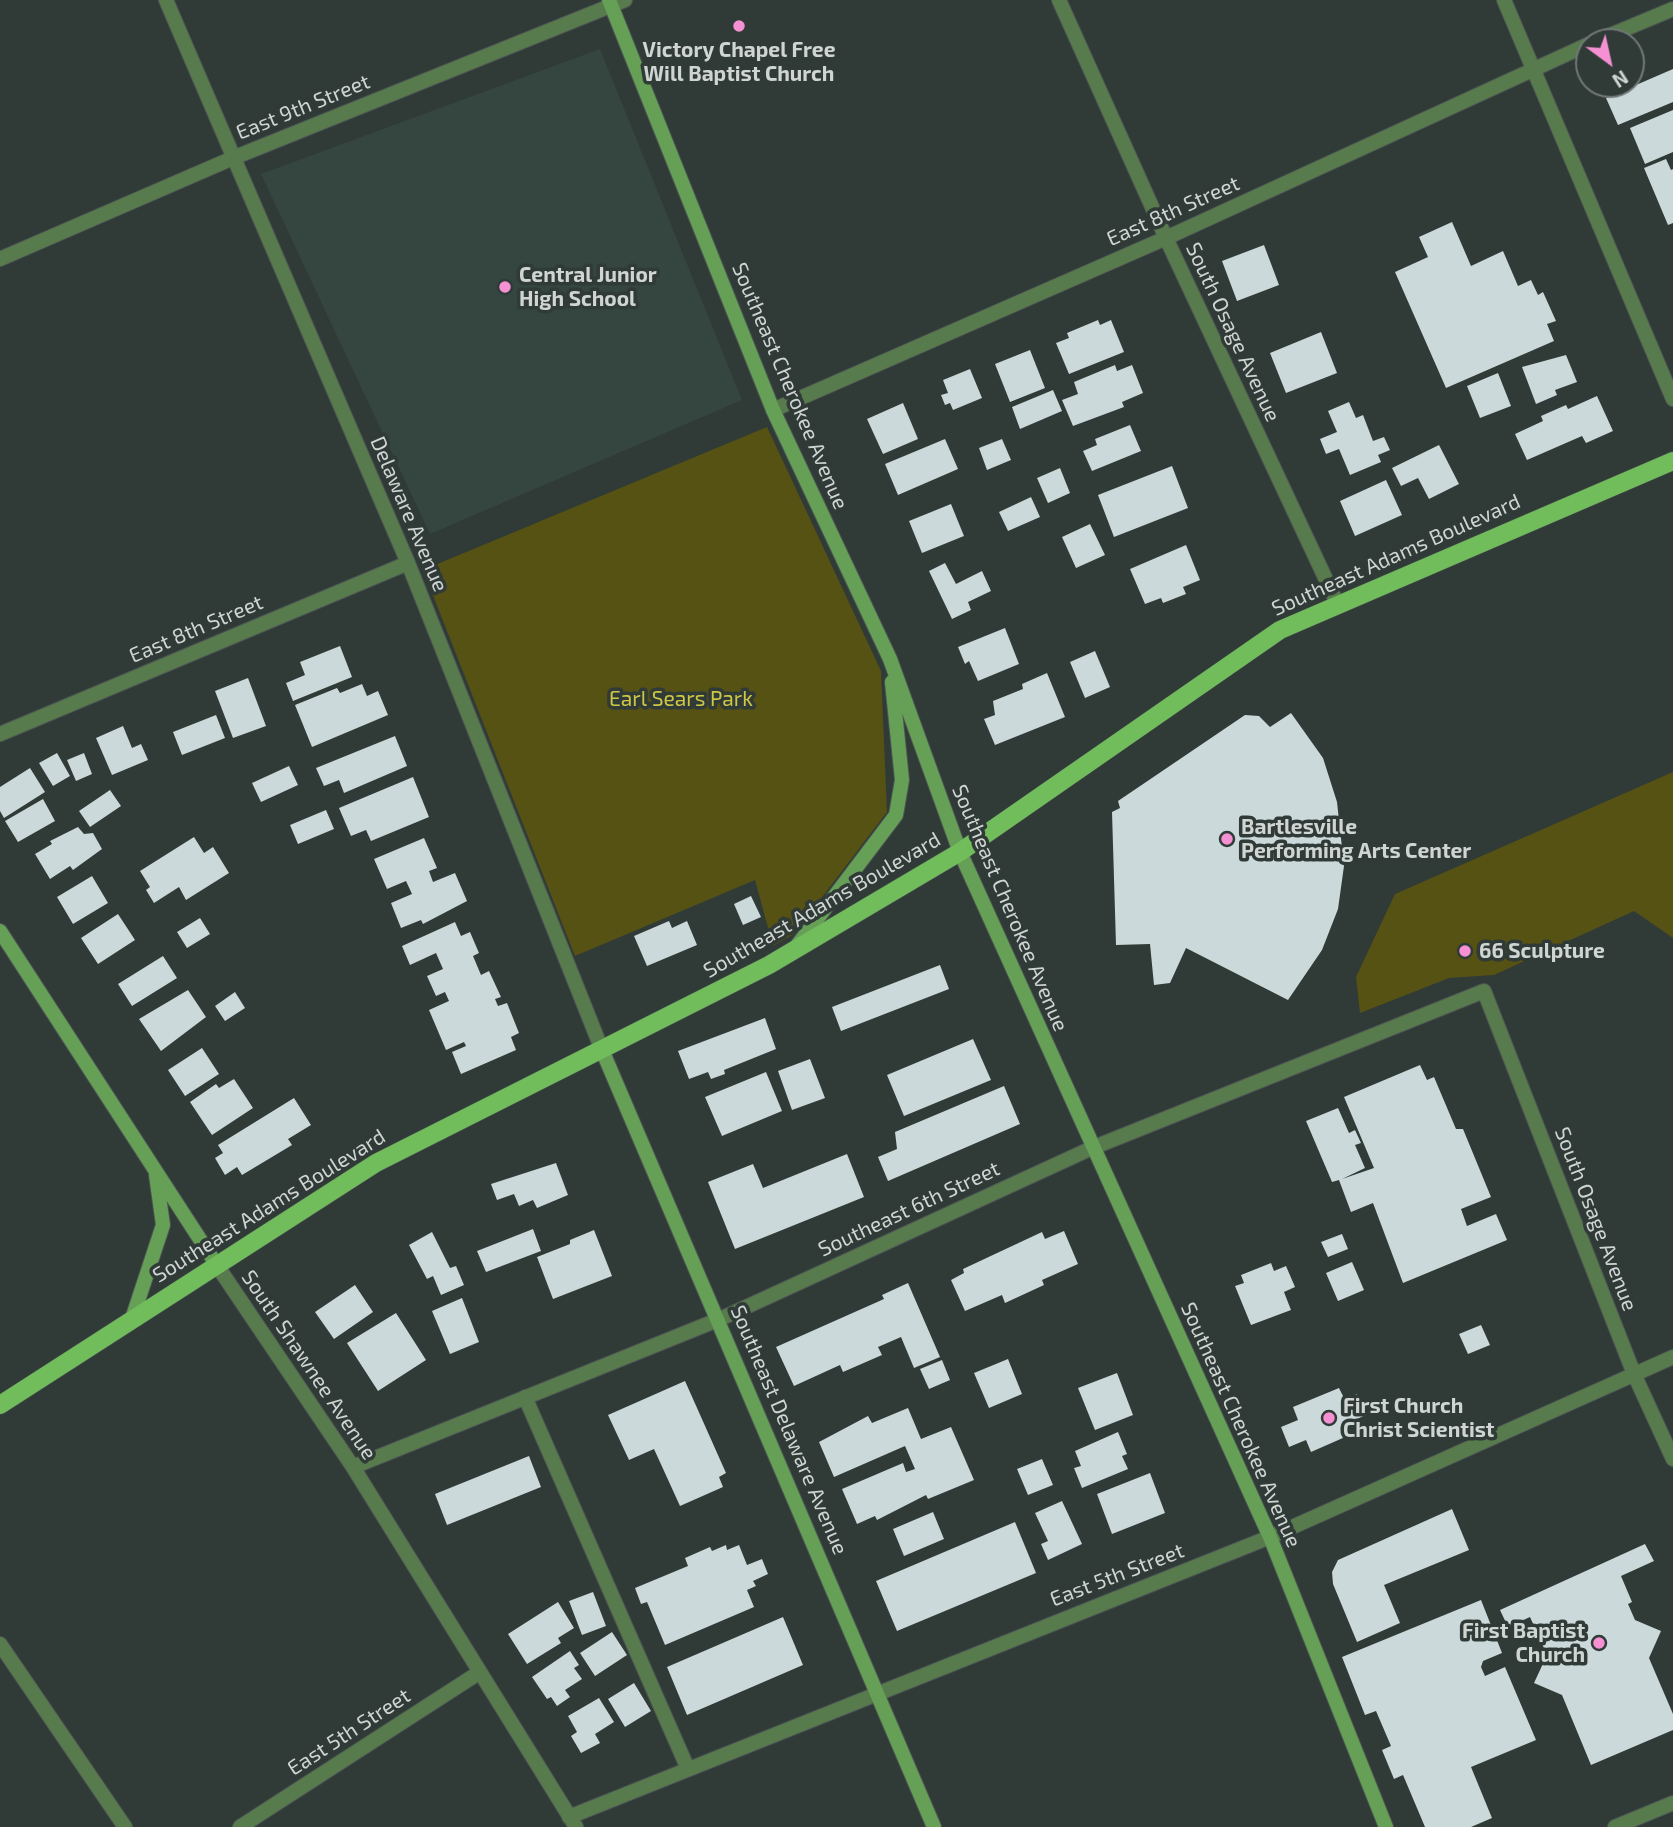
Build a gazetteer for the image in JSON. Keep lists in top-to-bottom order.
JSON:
{
  "streets": {
    "main road": ["Southeast Adams Boulevard"],
    "street": [
      "East 9th Street",
      "East 8th Street",
      "South Osage Avenue",
      "Southeast Cherokee Avenue",
      "Delaware Avenue",
      "Southeast 6th Street",
      "South Shawnee Avenue",
      "Southeast Delaware Avenue",
      "East 5th Street"
    ]
  },
  "crossings": [
    ["East 9th Street", "Southeast Cherokee Avenue"],
    ["East 9th Street", "Delaware Avenue"],
    ["East 8th Street", "South Osage Avenue"],
    ["East 8th Street", "Southeast Cherokee Avenue"],
    ["East 8th Street", "Delaware Avenue"],
    ["South Osage Avenue", "Southeast Adams Boulevard"],
    ["South Osage Avenue", "Southeast 6th Street"],
    ["South Osage Avenue", "East 5th Street"],
    ["Southeast Cherokee Avenue", "Southeast Adams Boulevard"],
    ["Southeast Cherokee Avenue", "Southeast 6th Street"],
    ["Southeast Cherokee Avenue", "East 5th Street"],
    ["Delaware Avenue", "Southeast Adams Boulevard"],
    ["Delaware Avenue", "Southeast Delaware Avenue"],
    ["Southeast Adams Boulevard", "South Shawnee Avenue"],
    ["Southeast Adams Boulevard", "Southeast Delaware Avenue"],
    ["Southeast 6th Street", "South Shawnee Avenue"],
    ["Southeast 6th Street", "Southeast Delaware Avenue"],
    ["South Shawnee Avenue", "East 5th Street"],
    ["Southeast Delaware Avenue", "East 5th Street"]
  ],
  "parks": ["Earl Sears Park"],
  "places": [
    "Victory Chapel Free Will Baptist Church",
    "Central Junior High School",
    "Bartlesville Performing Arts Center",
    "66 Sculpture",
    "First Church Christ Scientist",
    "First Baptist Church"
  ],
  "north": "bottom right"
}
